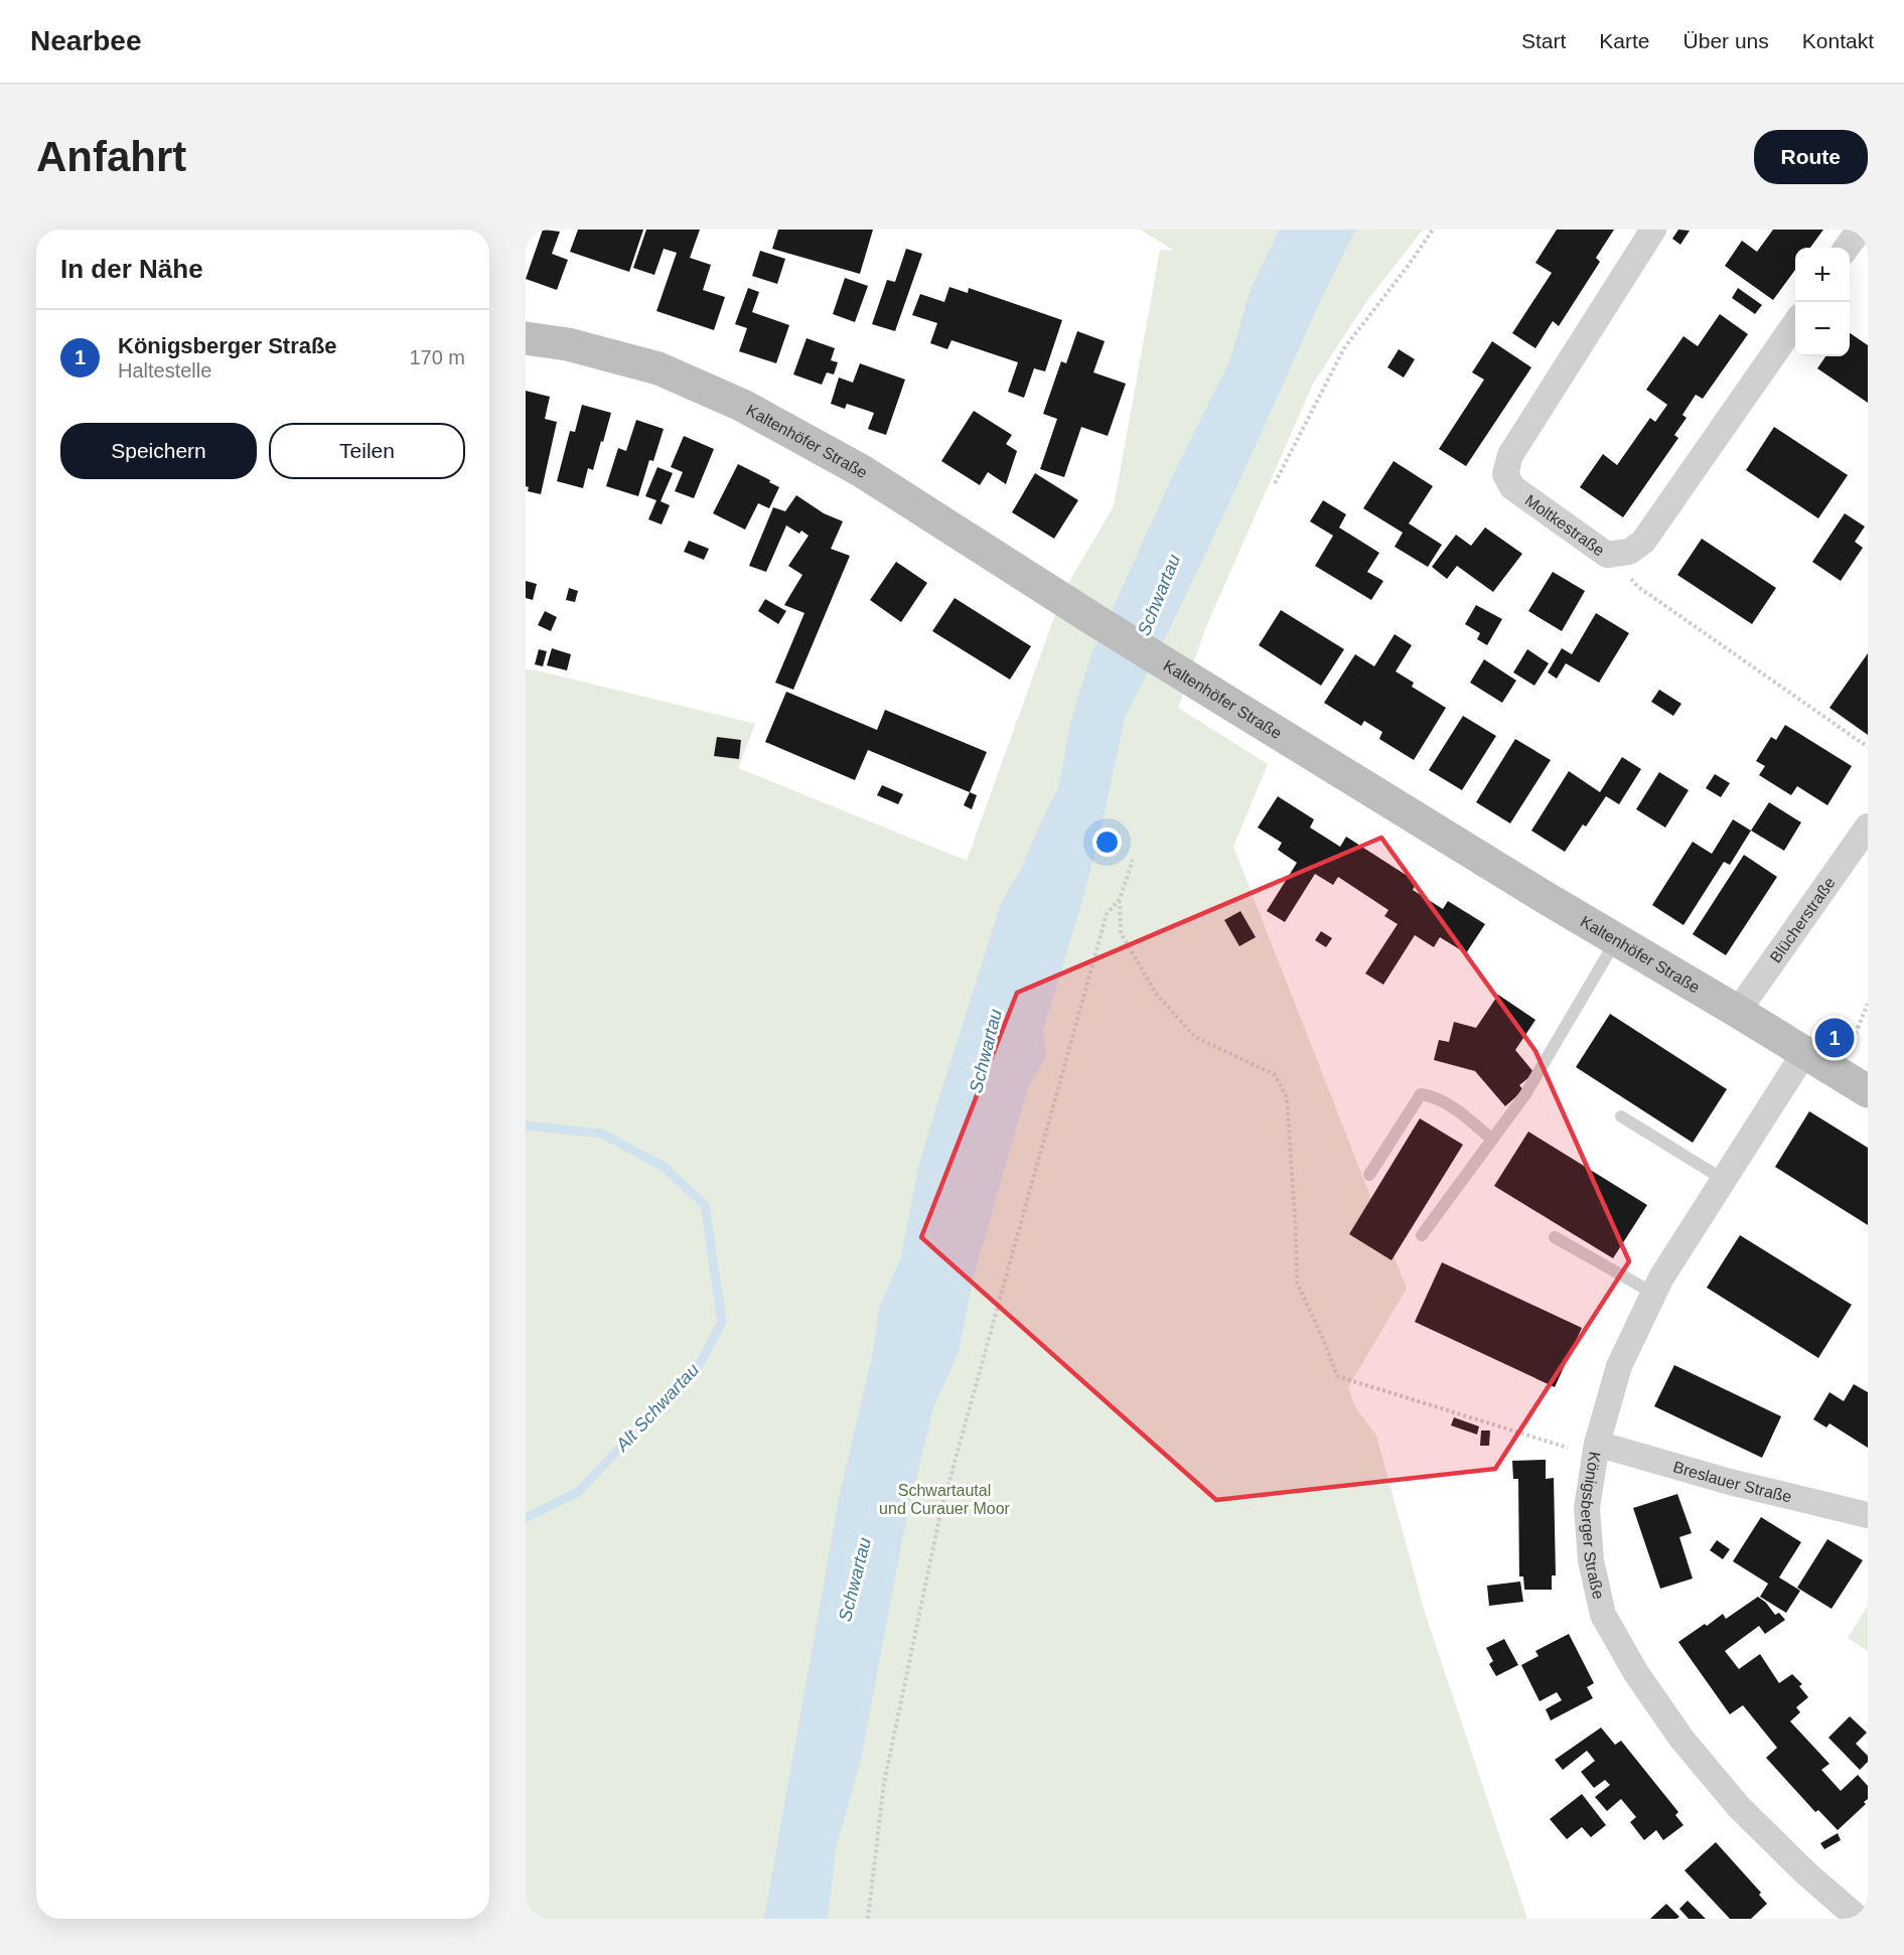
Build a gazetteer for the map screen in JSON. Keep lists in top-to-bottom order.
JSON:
{
  "streets": {
    "street": [
      "Kaltenhöfer Straße",
      "Moltkestraße",
      "Blücherstraße",
      "Breslauer Straße",
      "Königsberger Straße"
    ]
  },
  "crossings": [
    ["Kaltenhöfer Straße", "Blücherstraße"],
    ["Kaltenhöfer Straße", "Königsberger Straße"],
    ["Breslauer Straße", "Königsberger Straße"]
  ],
  "water": ["Schwartau", "Alt Schwartau"],
  "parks": ["Schwartautal und Curauer Moor"],
  "page": {
    "header": "Nearbee",
    "nav": [
      "Start",
      "Karte",
      "Über uns",
      "Kontakt"
    ],
    "buttons": [
      "Route",
      ["Speichern", "Teilen"]
    ],
    "title": "Anfahrt",
    "heading": "In der Nähe",
    "map_buttons": ["+", "−"],
    "list": [
      {
        "mark": "1",
        "name": "Königsberger Straße",
        "note": "Haltestelle",
        "value": "170 m"
      }
    ],
    "pins": "1"
  }
}
